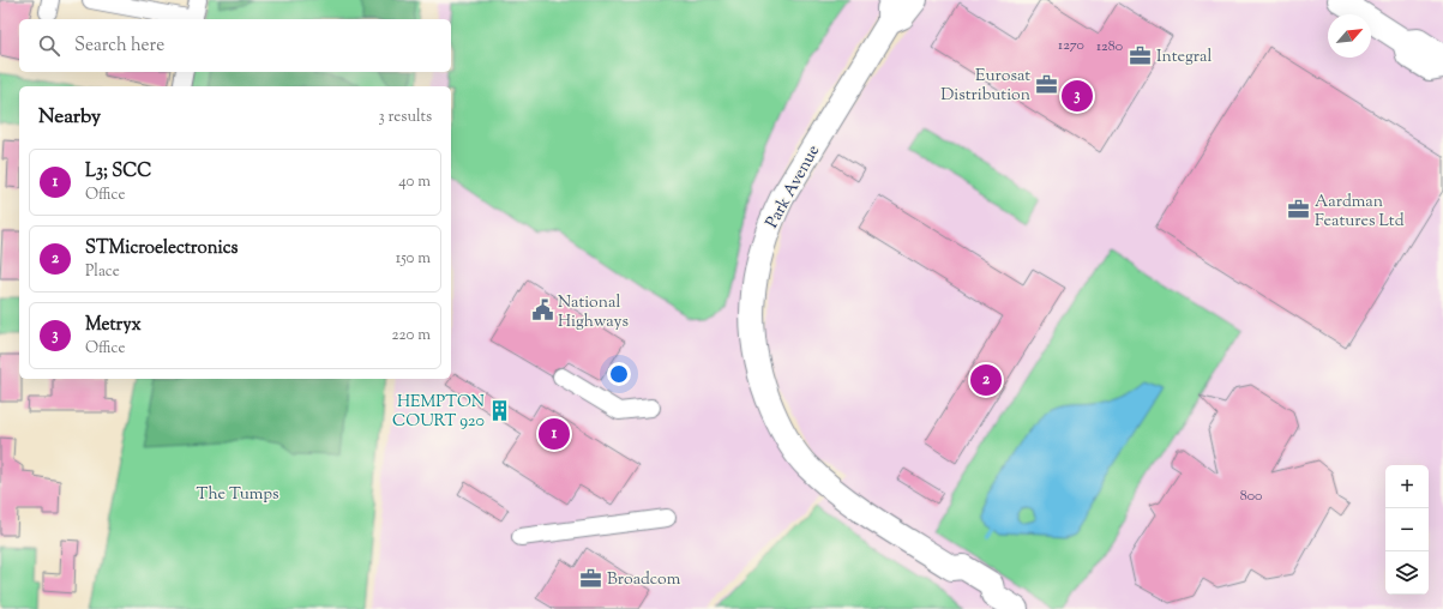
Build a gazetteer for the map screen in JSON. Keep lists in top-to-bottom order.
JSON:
{
  "streets": {
    "street": ["Park Avenue"]
  },
  "parks": ["The Tumps"],
  "places": {
    "office": [
      "Integral",
      "Eurosat Distribution",
      "Aardman Features Ltd",
      "Broadcom"
    ],
    "public building": ["National Highways"],
    "building": ["HEMPTON COURT 920"]
  },
  "house_numbers": ["1270", "1280", "800"],
  "north": "top right",
  "page": {
    "search": "Search here",
    "pins": ["3", "2", "1"],
    "heading": ["Nearby", "3 results"],
    "list": [
      {
        "mark": "1",
        "name": "L3; SCC",
        "note": "Office",
        "value": "40 m"
      },
      {
        "mark": "2",
        "name": "STMicroelectronics",
        "note": "Place",
        "value": "150 m"
      },
      {
        "mark": "3",
        "name": "Metryx",
        "note": "Office",
        "value": "220 m"
      }
    ],
    "map_buttons": ["+", "−"]
  }
}
